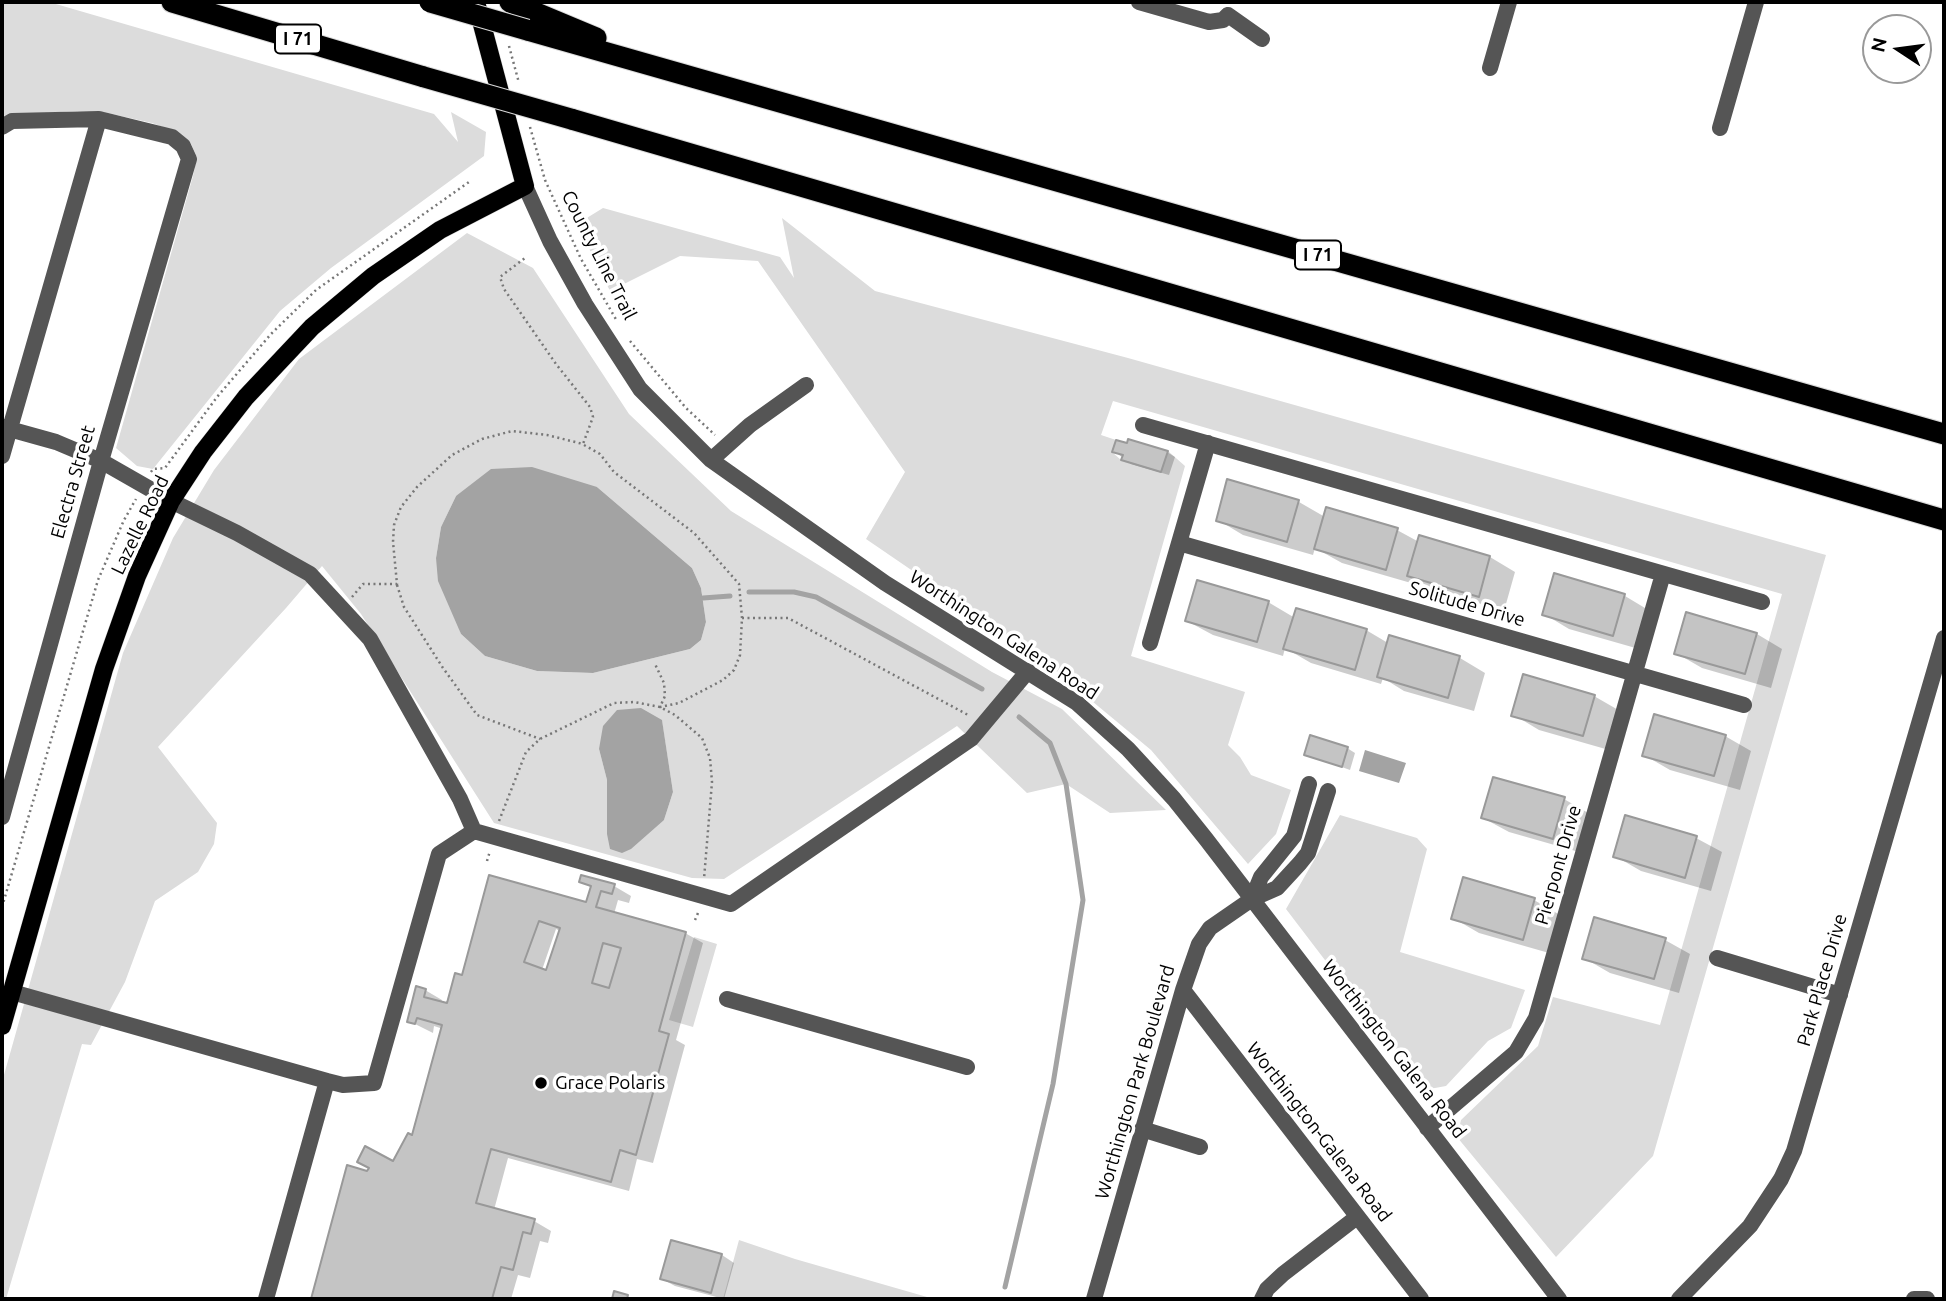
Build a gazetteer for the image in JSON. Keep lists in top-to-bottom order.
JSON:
{
  "streets": {
    "highway": ["I 71"],
    "main road": ["Lazelle Road", "Worthington Galena Road"],
    "street": [
      "Electra Street",
      "Solitude Drive",
      "Pierpont Drive",
      "Park Place Drive",
      "Worthington Park Boulevard",
      "Worthington-Galena Road"
    ],
    "path": ["County Line Trail"]
  },
  "crossings": [
    ["Lazelle Road", "Worthington Galena Road"],
    ["Solitude Drive", "Pierpont Drive"],
    ["Worthington Galena Road", "Pierpont Drive"],
    ["Worthington Galena Road", "Worthington Park Boulevard"],
    ["Worthington Park Boulevard", "Worthington-Galena Road"]
  ],
  "places": ["Grace Polaris"],
  "north": "left"
}
